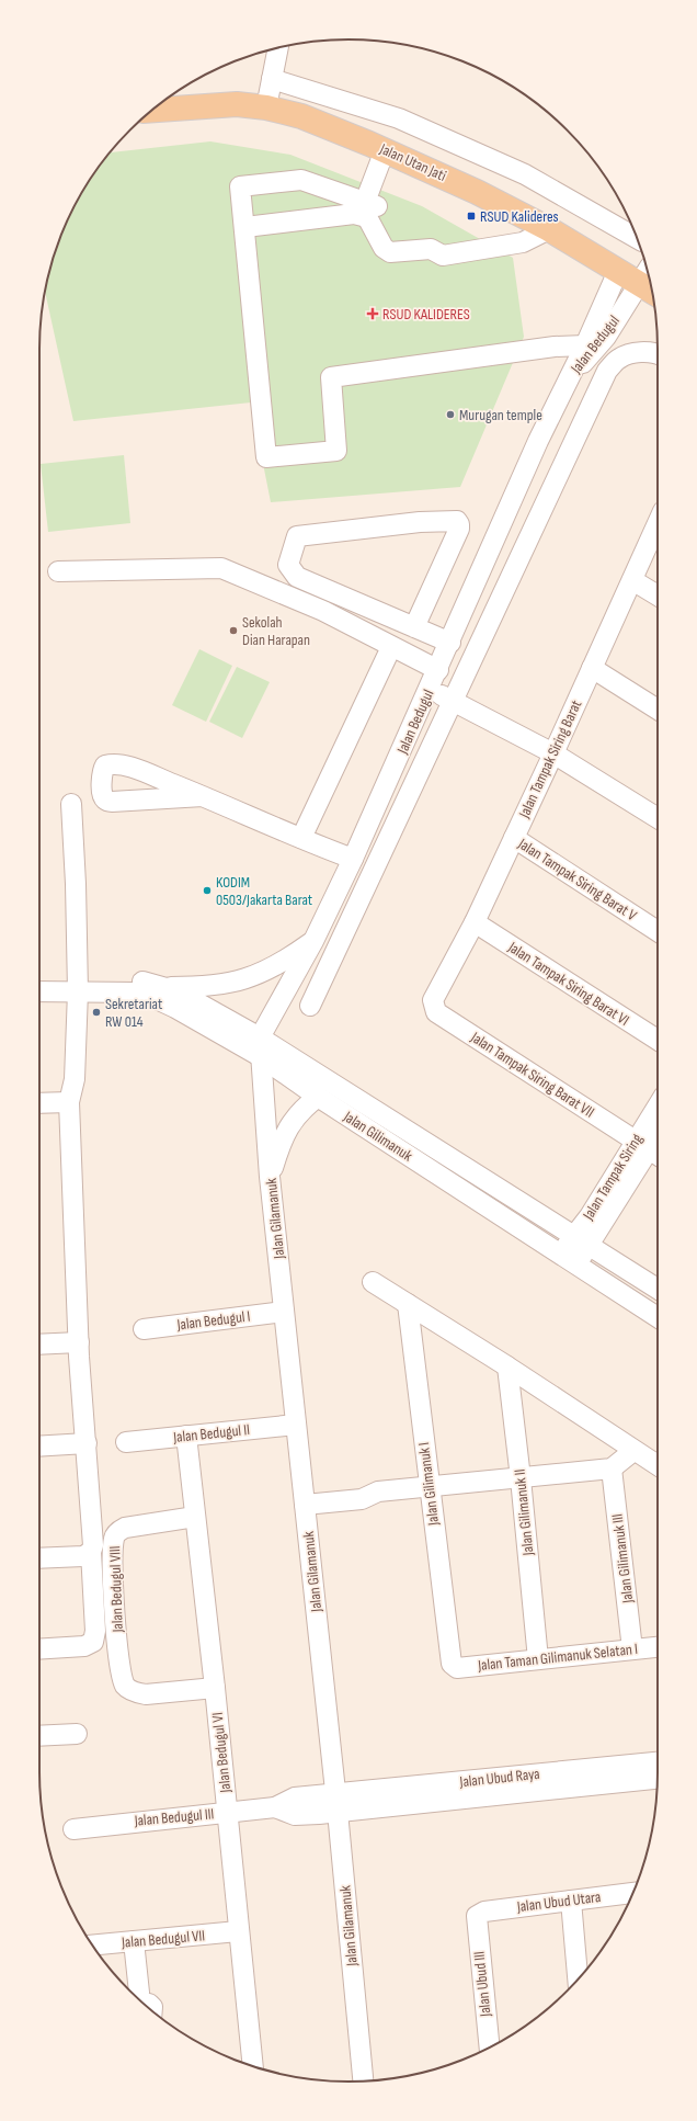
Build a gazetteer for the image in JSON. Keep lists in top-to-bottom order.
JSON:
{
  "streets": {
    "main road": ["Jalan Utan Jati"],
    "street": [
      "Jalan Bedugul",
      "Jalan Tampak Siring Barat",
      "Jalan Tampak Siring Barat V",
      "Jalan Tampak Siring Barat VI",
      "Jalan Tampak Siring Barat VII",
      "Jalan Gilimanuk",
      "Jalan Tampak Siring",
      "Jalan Gilamanuk",
      "Jalan Bedugul I",
      "Jalan Bedugul II",
      "Jalan Gilimanuk I",
      "Jalan Gilimanuk II",
      "Jalan Gilimanuk III",
      "Jalan Bedugul VIII",
      "Jalan Taman Gilimanuk Selatan I",
      "Jalan Bedugul VI",
      "Jalan Ubud Raya",
      "Jalan Bedugul III",
      "Jalan Ubud Utara",
      "Jalan Bedugul VII",
      "Jalan Ubud III"
    ]
  },
  "crossings": [
    ["Jalan Utan Jati", "Jalan Bedugul"],
    ["Jalan Bedugul", "Jalan Gilimanuk"],
    ["Jalan Bedugul", "Jalan Gilamanuk"],
    ["Jalan Tampak Siring Barat", "Jalan Tampak Siring Barat V"],
    ["Jalan Tampak Siring Barat", "Jalan Tampak Siring Barat VI"],
    ["Jalan Tampak Siring Barat", "Jalan Tampak Siring Barat VII"],
    ["Jalan Tampak Siring Barat VII", "Jalan Tampak Siring"],
    ["Jalan Gilimanuk", "Jalan Tampak Siring"],
    ["Jalan Gilimanuk", "Jalan Gilamanuk"],
    ["Jalan Gilamanuk", "Jalan Bedugul I"],
    ["Jalan Gilamanuk", "Jalan Bedugul II"],
    ["Jalan Gilamanuk", "Jalan Ubud Raya"],
    ["Jalan Gilamanuk", "Jalan Bedugul III"],
    ["Jalan Bedugul II", "Jalan Bedugul VI"],
    ["Jalan Gilimanuk I", "Jalan Taman Gilimanuk Selatan I"],
    ["Jalan Gilimanuk II", "Jalan Taman Gilimanuk Selatan I"],
    ["Jalan Gilimanuk III", "Jalan Taman Gilimanuk Selatan I"],
    ["Jalan Bedugul VIII", "Jalan Bedugul VI"],
    ["Jalan Bedugul VI", "Jalan Bedugul III"],
    ["Jalan Bedugul VI", "Jalan Bedugul VII"],
    ["Jalan Ubud Raya", "Jalan Bedugul III"],
    ["Jalan Ubud Utara", "Jalan Ubud III"]
  ],
  "places": {
    "transit": ["RSUD Kalideres"],
    "health": ["RSUD KALIDERES"],
    "other": [
      "Murugan temple",
      "Sekolah Dian Harapan",
      "KODIM 0503/Jakarta Barat",
      "Sekretariat RW 014"
    ]
  }
}
